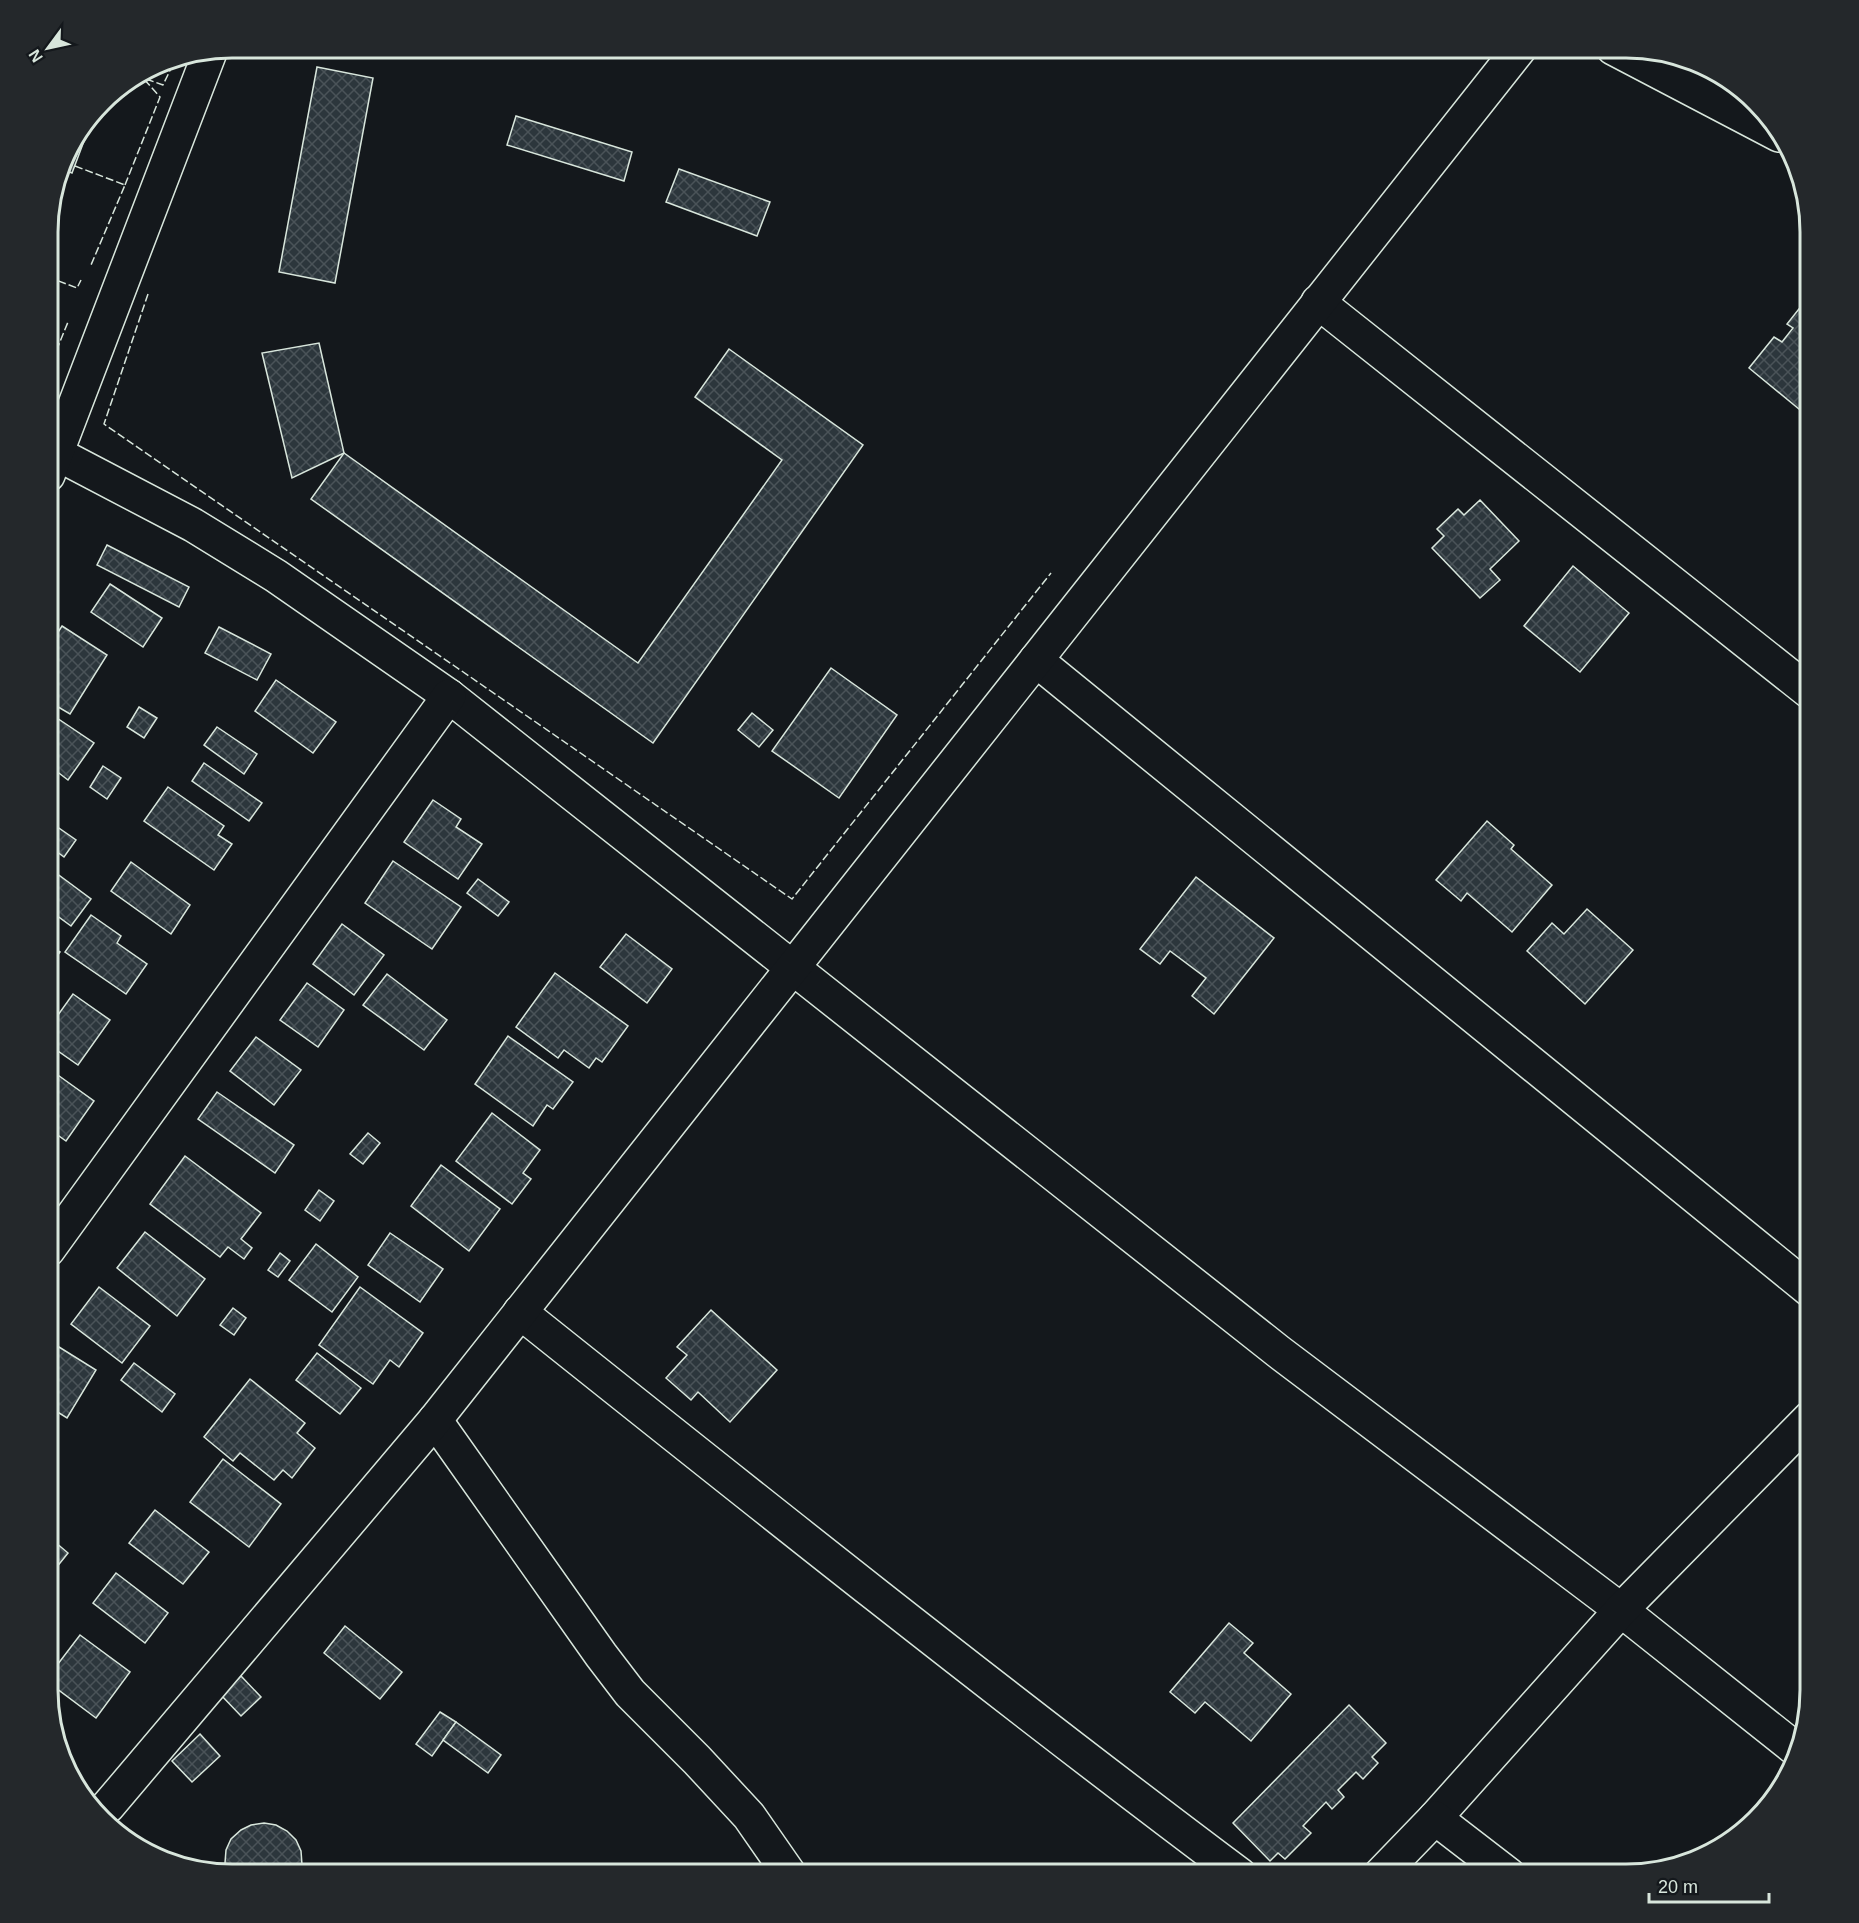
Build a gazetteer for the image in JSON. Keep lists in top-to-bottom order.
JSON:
{
  "scale_bar": "20 m",
  "north": "bottom left"
}
